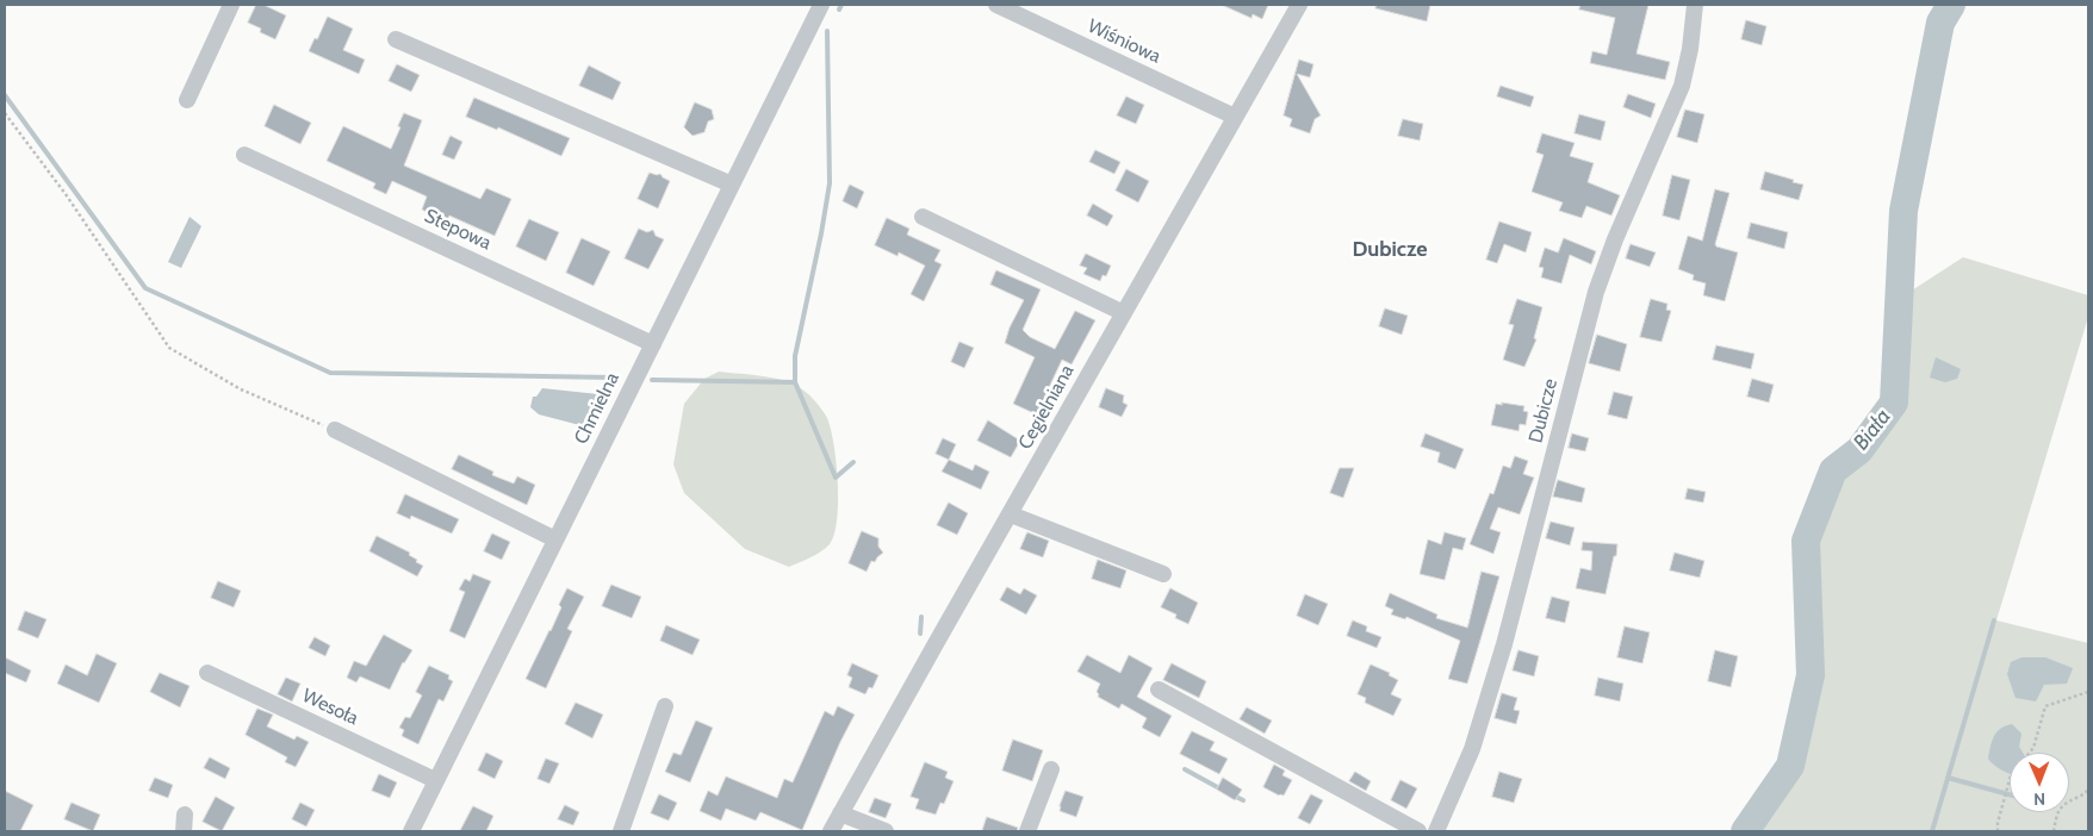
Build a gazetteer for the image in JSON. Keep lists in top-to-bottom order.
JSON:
{
  "streets": {
    "street": [
      "Wiśniowa",
      "Stepowa",
      "Cegielniana",
      "Chmielna",
      "Dubicze",
      "Wesoła"
    ]
  },
  "crossings": [
    ["Wiśniowa", "Cegielniana"],
    ["Stepowa", "Chmielna"],
    ["Chmielna", "Wesoła"]
  ],
  "districts": ["Dubicze"],
  "water": ["Biała"],
  "north": "bottom"
}
